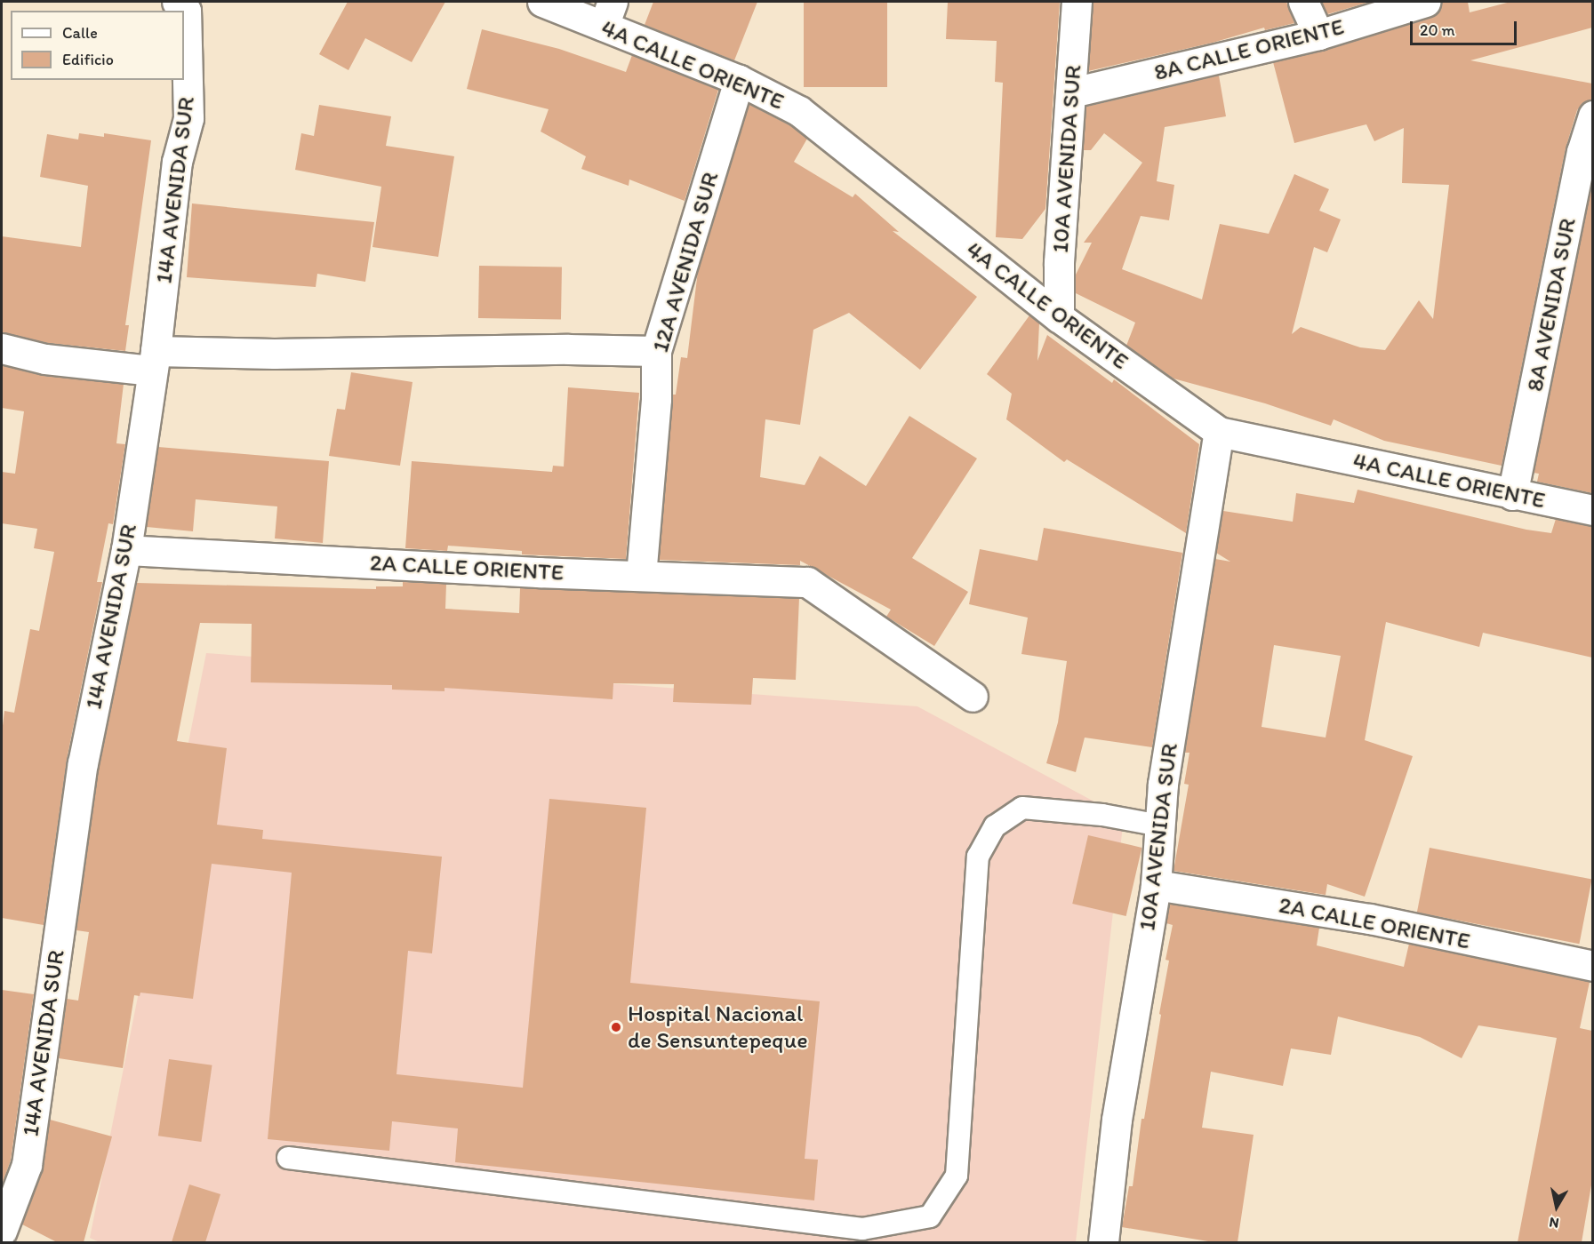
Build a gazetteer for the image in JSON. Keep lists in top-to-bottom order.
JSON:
{
  "streets": {
    "street": [
      "8A CALLE ORIENTE",
      "4A CALLE ORIENTE",
      "10A AVENIDA SUR",
      "14A AVENIDA SUR",
      "12A AVENIDA SUR",
      "8A AVENIDA SUR",
      "2A CALLE ORIENTE"
    ]
  },
  "crossings": [
    ["8A CALLE ORIENTE", "10A AVENIDA SUR"],
    ["4A CALLE ORIENTE", "10A AVENIDA SUR"],
    ["4A CALLE ORIENTE", "12A AVENIDA SUR"],
    ["4A CALLE ORIENTE", "8A AVENIDA SUR"],
    ["10A AVENIDA SUR", "2A CALLE ORIENTE"],
    ["14A AVENIDA SUR", "2A CALLE ORIENTE"],
    ["12A AVENIDA SUR", "2A CALLE ORIENTE"]
  ],
  "places": ["Hospital Nacional de Sensuntepeque"],
  "legend": ["Calle", "Edificio"],
  "scale_bar": "20 m",
  "north": "bottom"
}
